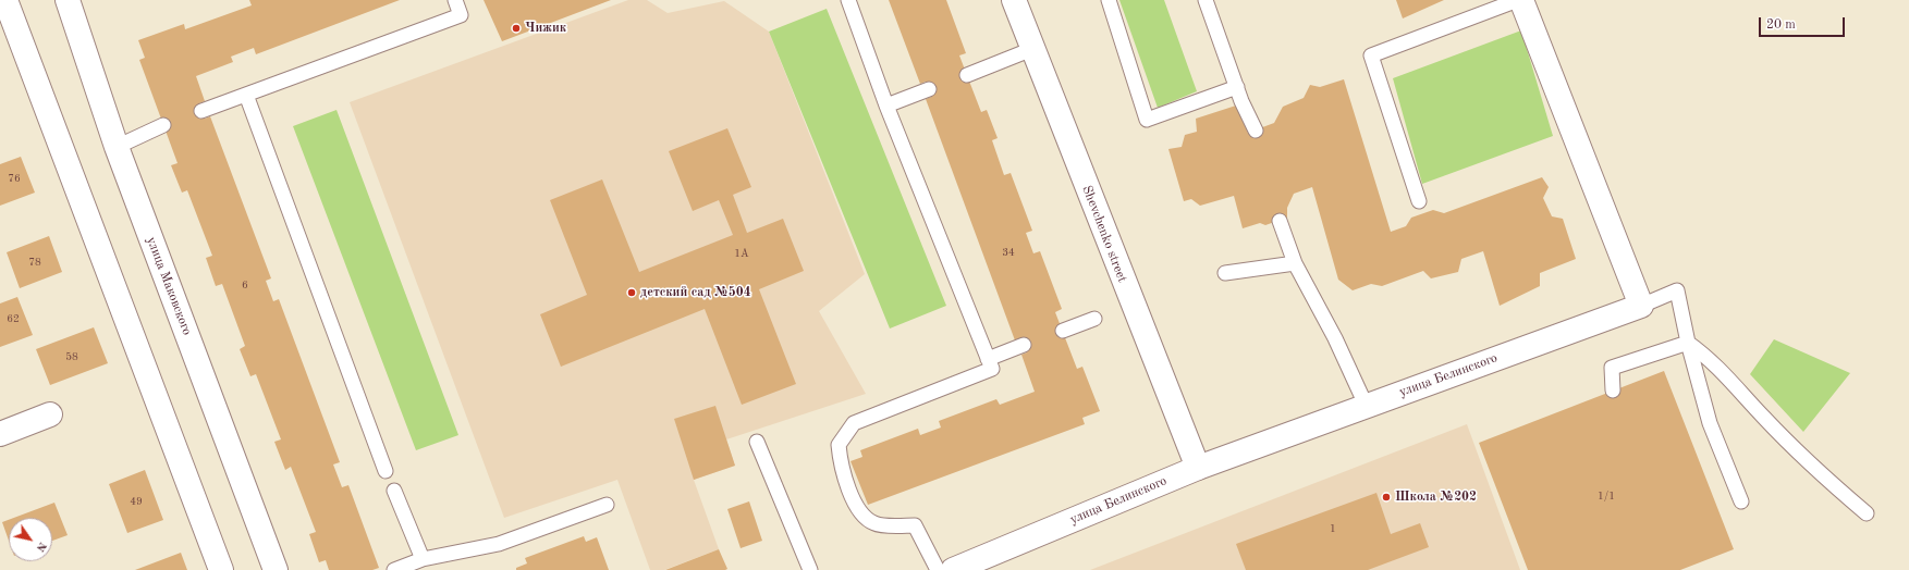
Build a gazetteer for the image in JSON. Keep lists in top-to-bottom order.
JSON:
{
  "streets": {
    "street": ["Shevchenko street", "улица Маковского", "улица Белинского"]
  },
  "crossings": [
    ["Shevchenko street", "улица Белинского"]
  ],
  "places": ["Чижик", "детский сад №504", "Школа №202"],
  "house_numbers": [
    "76",
    "34",
    "1А",
    "78",
    "6",
    "62",
    "58",
    "1/1",
    "49",
    "1"
  ],
  "scale_bar": "20 m",
  "north": "bottom right"
}
